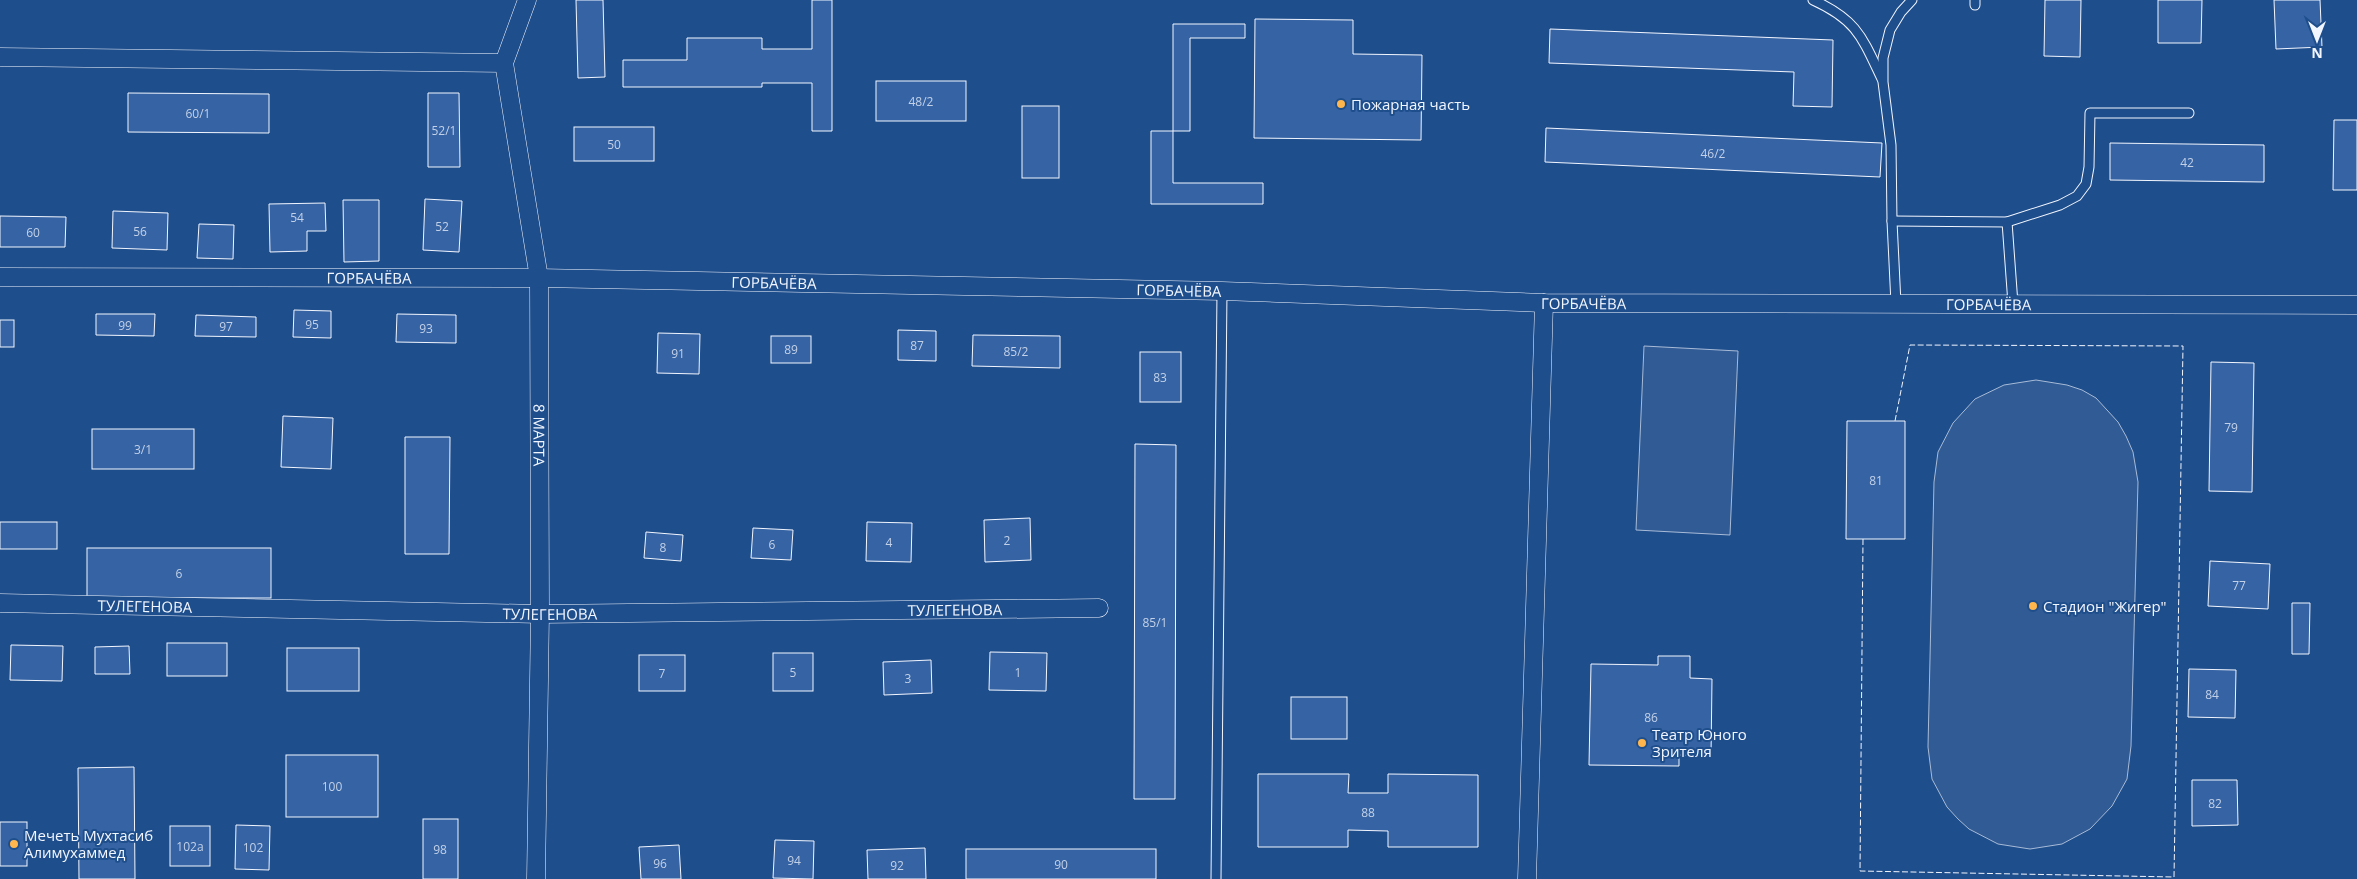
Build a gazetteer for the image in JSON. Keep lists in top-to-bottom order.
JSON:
{
  "streets": {
    "street": ["ГОРБАЧЁВА", "8 МАРТА", "ТУЛЕГЕНОВА"]
  },
  "crossings": [
    ["ГОРБАЧЁВА", "8 МАРТА"],
    ["8 МАРТА", "ТУЛЕГЕНОВА"]
  ],
  "places": [
    "Пожарная часть",
    "Стадион \"Жигер\"",
    "Театр Юного Зрителя",
    "Мечеть Мухтасиб Алимухаммед"
  ],
  "house_numbers": [
    "48/2",
    "60/1",
    "52/1",
    "50",
    "46/2",
    "42",
    "54",
    "52",
    "56",
    "60",
    "95",
    "99",
    "97",
    "93",
    "87",
    "89",
    "85/2",
    "91",
    "83",
    "79",
    "3/1",
    "81",
    "2",
    "4",
    "6",
    "8",
    "6",
    "77",
    "85/1",
    "5",
    "1",
    "7",
    "3",
    "84",
    "86",
    "100",
    "82",
    "88",
    "102а",
    "102",
    "98",
    "94",
    "96",
    "90",
    "92"
  ],
  "north": "bottom"
}
